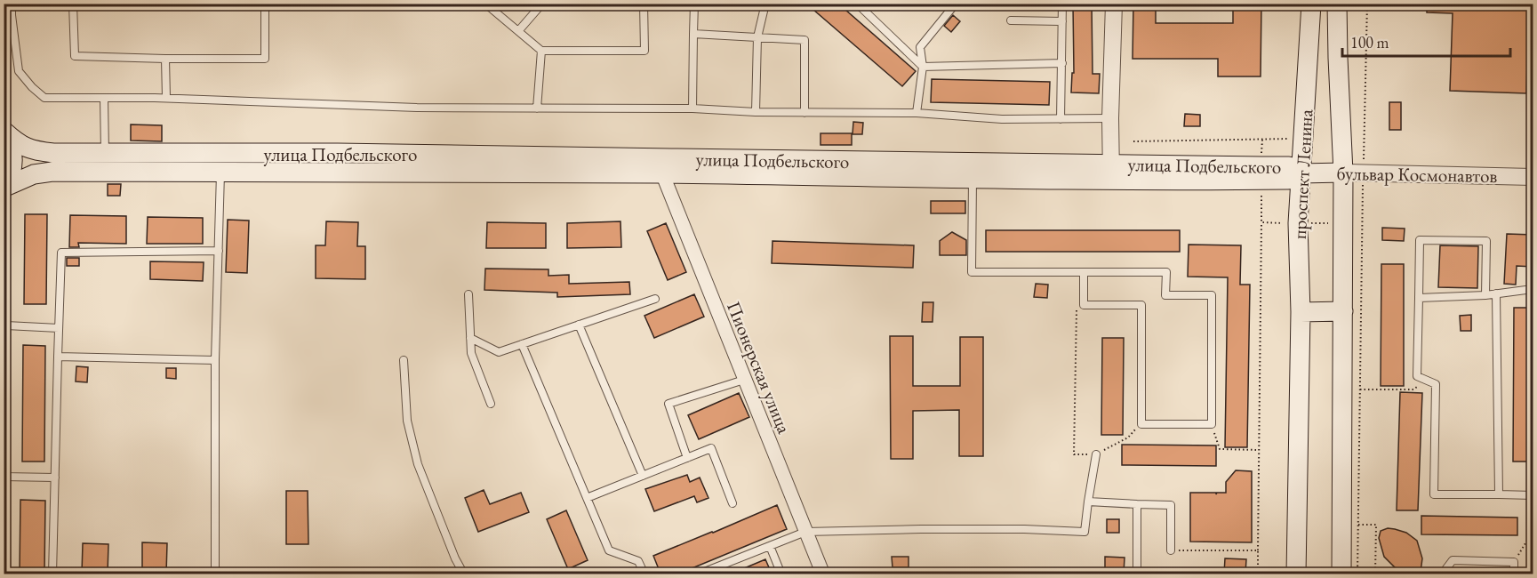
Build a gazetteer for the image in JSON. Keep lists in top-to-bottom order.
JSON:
{
  "streets": {
    "main road": ["улица Подбельского", "проспект Ленина", "бульвар Космонавтов"],
    "street": ["Пионерская улица"]
  },
  "crossings": [
    ["улица Подбельского", "проспект Ленина"],
    ["улица Подбельского", "бульвар Космонавтов"],
    ["улица Подбельского", "Пионерская улица"],
    ["проспект Ленина", "бульвар Космонавтов"]
  ],
  "scale_bar": "100 m"
}
